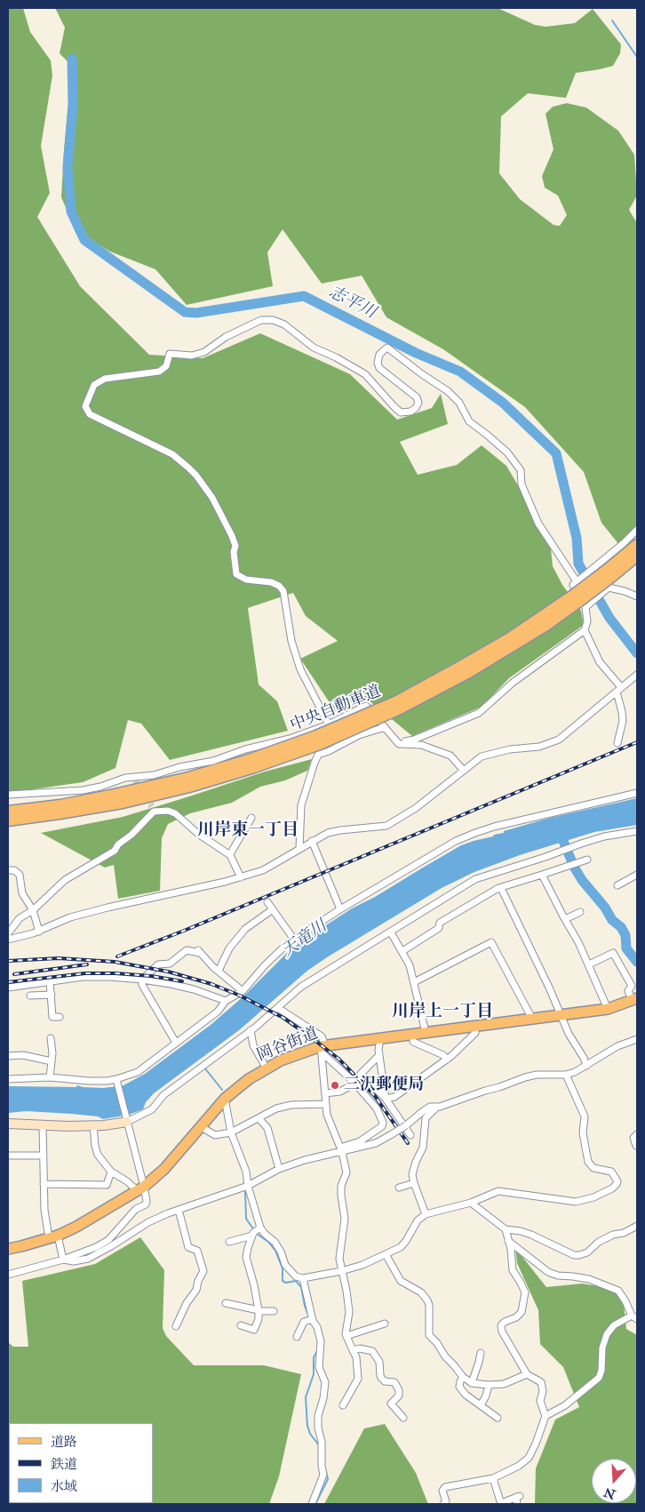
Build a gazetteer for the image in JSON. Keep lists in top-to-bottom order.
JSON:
{
  "streets": {
    "highway": ["中央自動車道"],
    "main road": ["岡谷街道"]
  },
  "districts": ["川岸東一丁目", "川岸上一丁目"],
  "water": ["志平川", "天竜川"],
  "places": ["三沢郵便局"],
  "legend": ["道路", "鉄道", "水域"],
  "north": "bottom"
}
